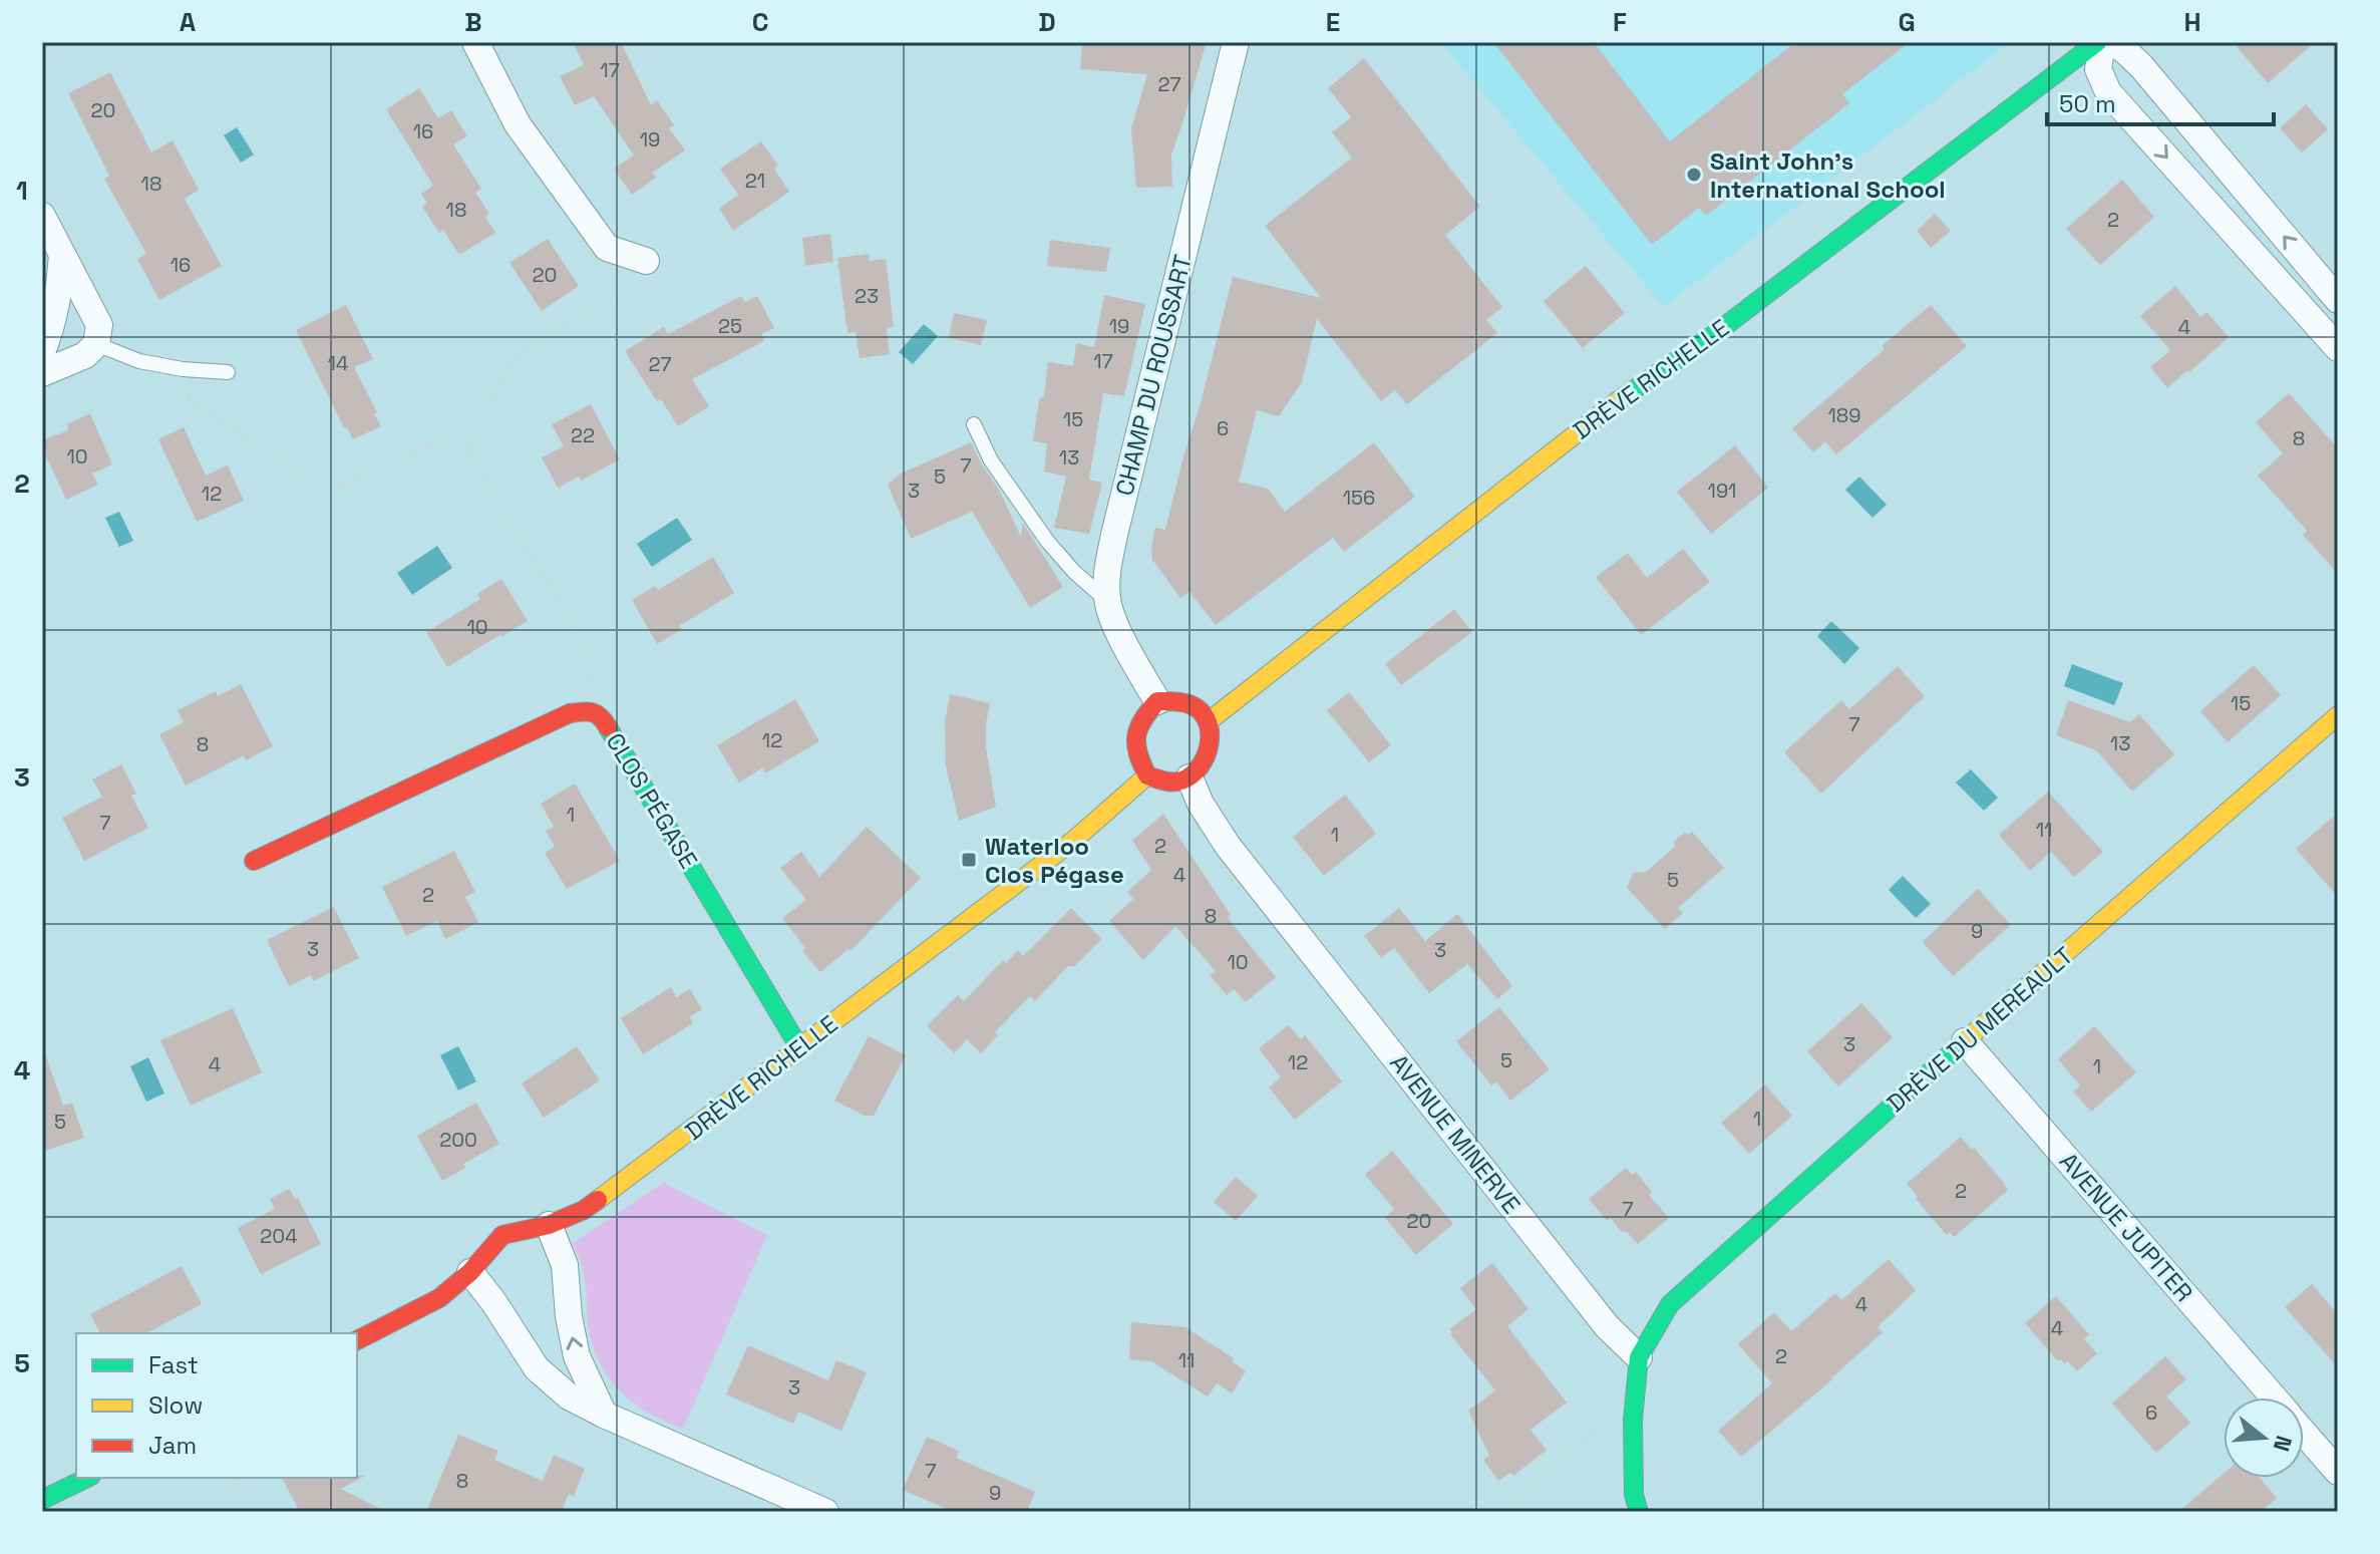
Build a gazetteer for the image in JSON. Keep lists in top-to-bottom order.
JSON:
{
  "streets": {
    "street": [
      "CHAMP DU ROUSSART",
      "DRÈVE RICHELLE",
      "CLOS PÉGASE",
      "DRÈVE DU MEREAULT",
      "AVENUE MINERVE",
      "AVENUE JUPITER"
    ]
  },
  "crossings": [
    ["CHAMP DU ROUSSART", "DRÈVE RICHELLE"],
    ["CHAMP DU ROUSSART", "AVENUE MINERVE"],
    ["DRÈVE RICHELLE", "CLOS PÉGASE"],
    ["DRÈVE RICHELLE", "AVENUE MINERVE"],
    ["DRÈVE DU MEREAULT", "AVENUE MINERVE"],
    ["DRÈVE DU MEREAULT", "AVENUE JUPITER"]
  ],
  "places": {
    "other": ["Saint John's International School"],
    "transit": ["Waterloo Clos Pégase"]
  },
  "house_numbers": [
    "17",
    "27",
    "20",
    "16",
    "19",
    "21",
    "18",
    "18",
    "2",
    "16",
    "20",
    "23",
    "25",
    "19",
    "4",
    "17",
    "14",
    "27",
    "189",
    "15",
    "6",
    "22",
    "8",
    "10",
    "13",
    "7",
    "5",
    "3",
    "191",
    "12",
    "156",
    "10",
    "15",
    "7",
    "12",
    "13",
    "8",
    "1",
    "7",
    "11",
    "1",
    "2",
    "4",
    "5",
    "2",
    "8",
    "9",
    "3",
    "3",
    "10",
    "3",
    "5",
    "12",
    "4",
    "1",
    "1",
    "5",
    "200",
    "2",
    "7",
    "20",
    "204",
    "4",
    "4",
    "2",
    "11",
    "3",
    "6",
    "7",
    "8",
    "9"
  ],
  "legend": ["Fast", "Slow", "Jam"],
  "scale_bar": "50 m",
  "north": "right",
  "grid": {
    "columns": [
      "A",
      "B",
      "C",
      "D",
      "E",
      "F",
      "G",
      "H"
    ],
    "rows": [
      "1",
      "2",
      "3",
      "4",
      "5"
    ]
  }
}
